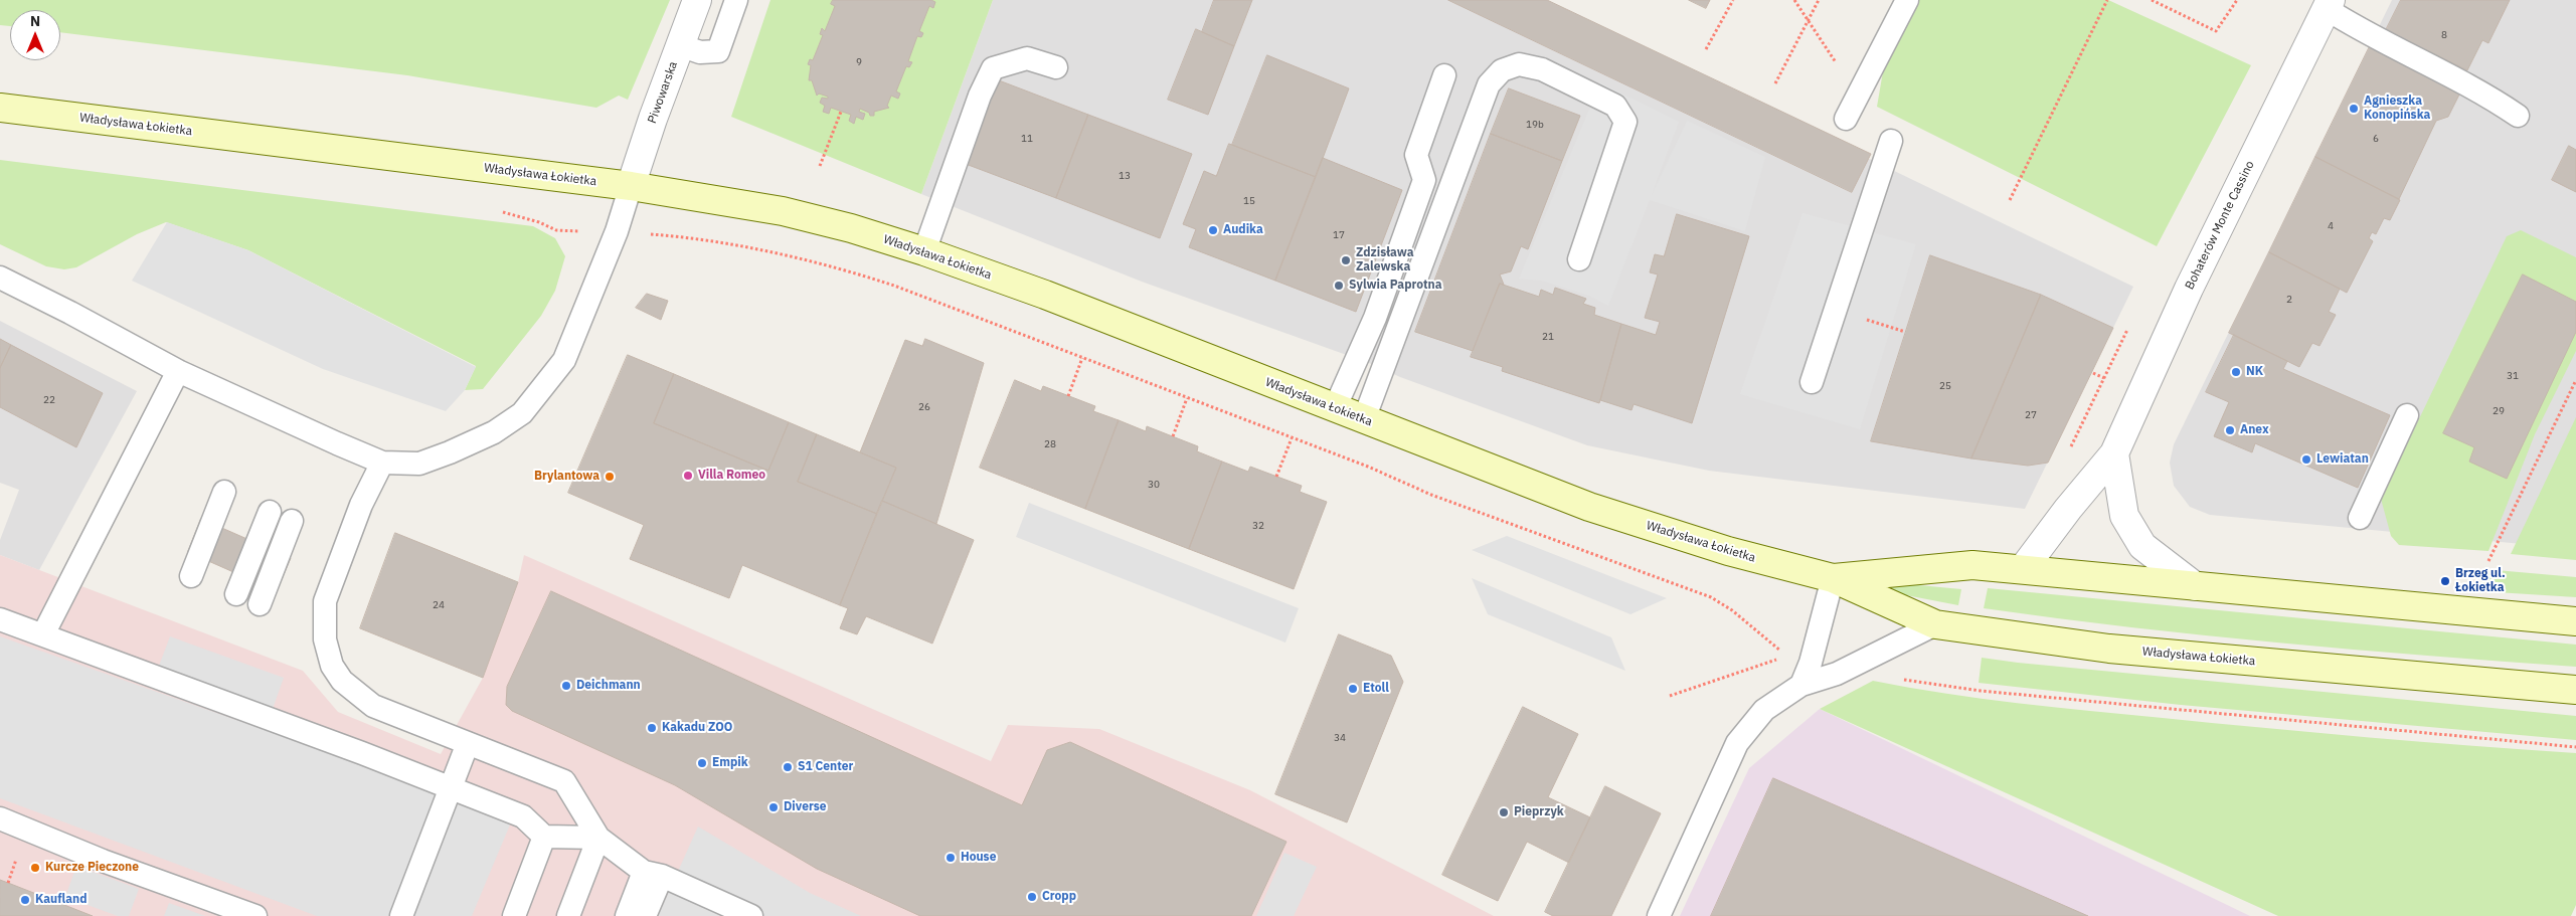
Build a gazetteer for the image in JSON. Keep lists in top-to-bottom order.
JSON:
{
  "streets": {
    "main road": ["Władysława Łokietka"],
    "street": ["Piwowarska", "Bohaterów Monte Cassino"]
  },
  "crossings": [
    ["Piwowarska", "Władysława Łokietka"],
    ["Władysława Łokietka", "Bohaterów Monte Cassino"]
  ],
  "places": [
    "Agnieszka Konopińska",
    "Audika",
    "Zdzisława Zalewska",
    "Sylwia Paprotna",
    "NK",
    "Anex",
    "Lewiatan",
    "Villa Romeo",
    "Brylantowa",
    "Brzeg ul. Łokietka",
    "Deichmann",
    "Etoll",
    "Kakadu ZOO",
    "Empik",
    "S1 Center",
    "Diverse",
    "Pieprzyk",
    "House",
    "Kurcze Pieczone",
    "Cropp",
    "Kaufland"
  ],
  "house_numbers": [
    "8",
    "9",
    "19b",
    "11",
    "6",
    "13",
    "15",
    "4",
    "17",
    "2",
    "21",
    "31",
    "25",
    "22",
    "26",
    "29",
    "27",
    "28",
    "30",
    "32",
    "24",
    "34"
  ],
  "north": "top"
}
